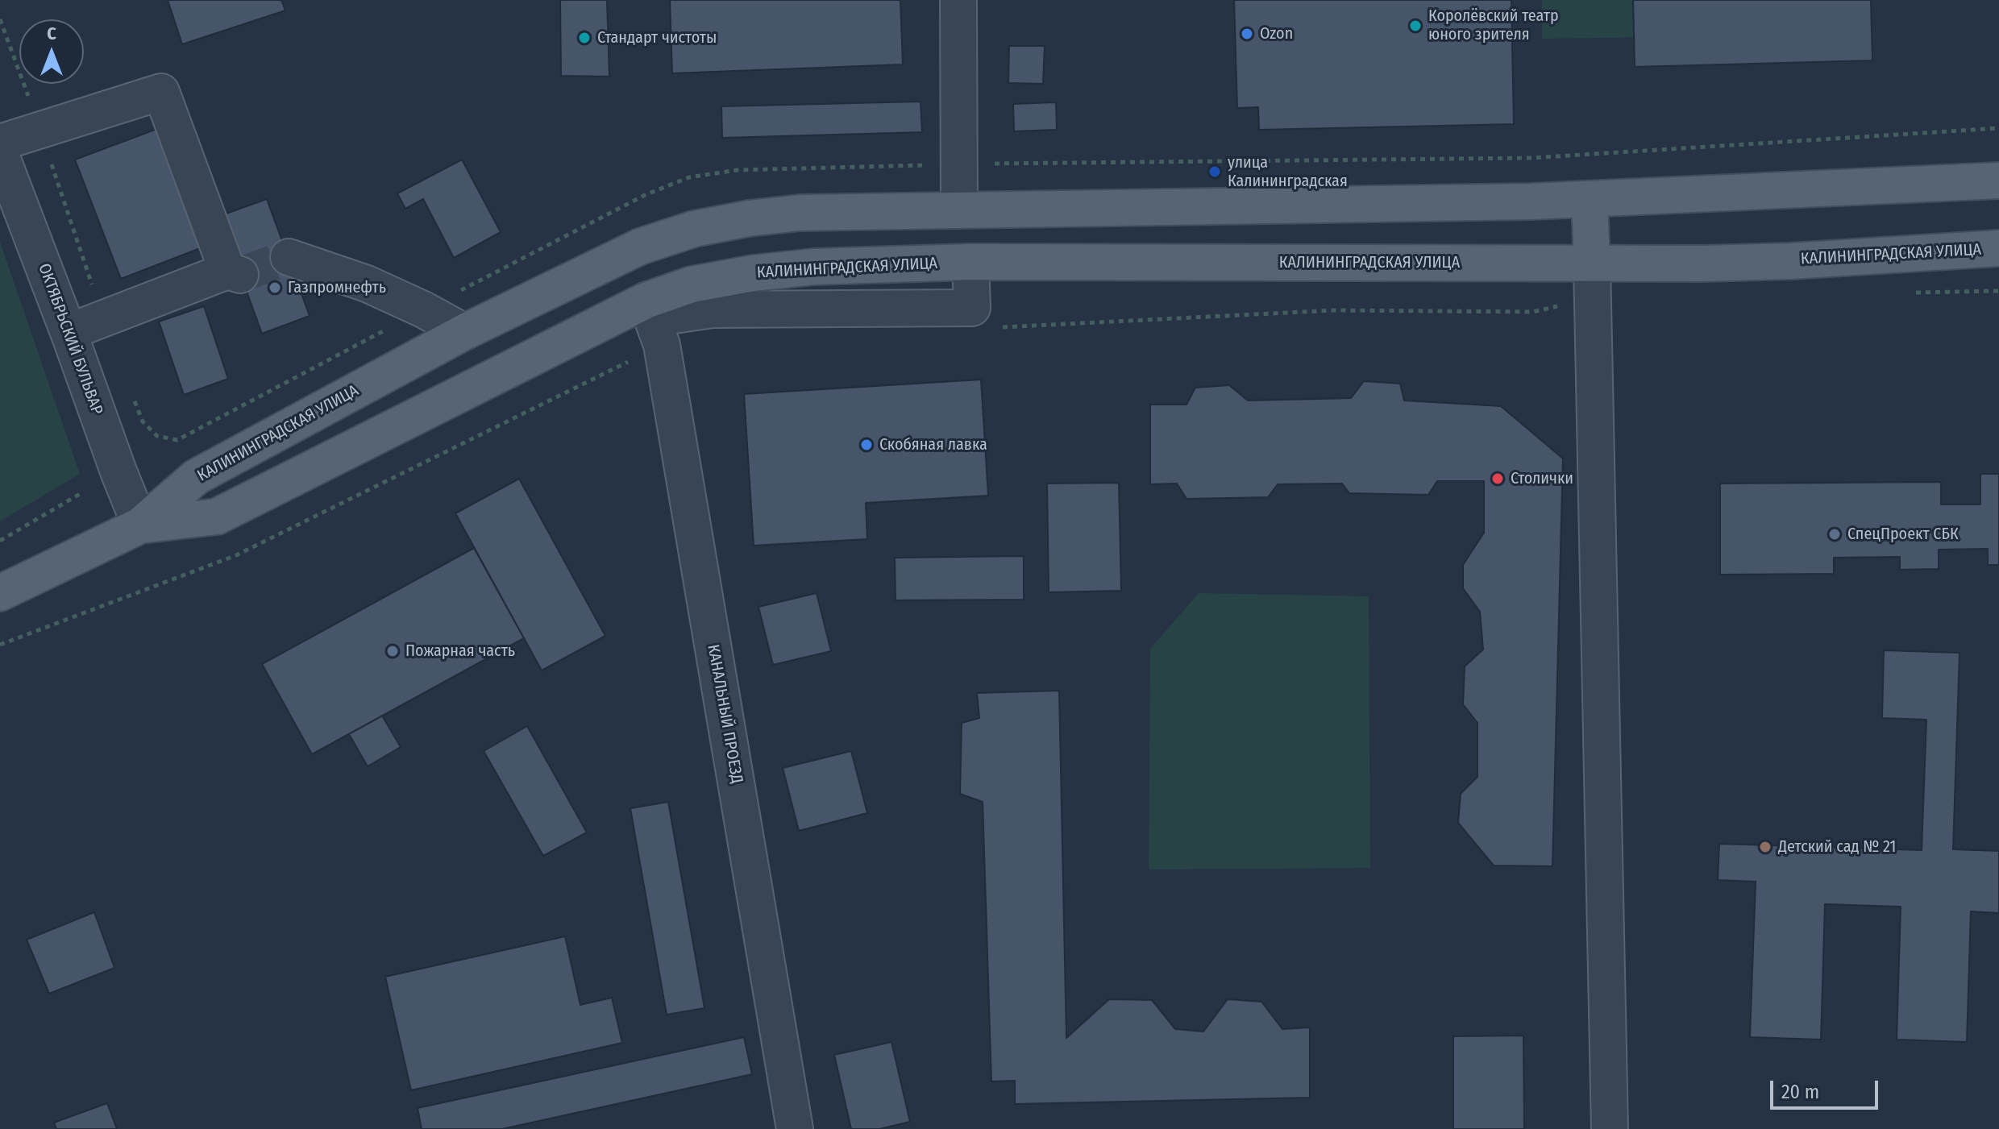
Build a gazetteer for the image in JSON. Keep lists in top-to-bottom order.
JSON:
{
  "streets": {
    "main road": ["КАЛИНИНГРАДСКАЯ УЛИЦА"],
    "street": ["ОКТЯБРЬСКИЙ БУЛЬВАР", "КАНАЛЬНЫЙ ПРОЕЗД"]
  },
  "crossings": [
    ["КАЛИНИНГРАДСКАЯ УЛИЦА", "ОКТЯБРЬСКИЙ БУЛЬВАР"],
    ["КАЛИНИНГРАДСКАЯ УЛИЦА", "КАНАЛЬНЫЙ ПРОЕЗД"]
  ],
  "places": [
    "Королёвский театр юного зрителя",
    "Ozon",
    "Стандарт чистоты",
    "улица Калининградская",
    "Газпромнефть",
    "Скобяная лавка",
    "Столички",
    "СпецПроект СБК",
    "Пожарная часть",
    "Детский сад № 21"
  ],
  "scale_bar": "20 m",
  "north": "top"
}
